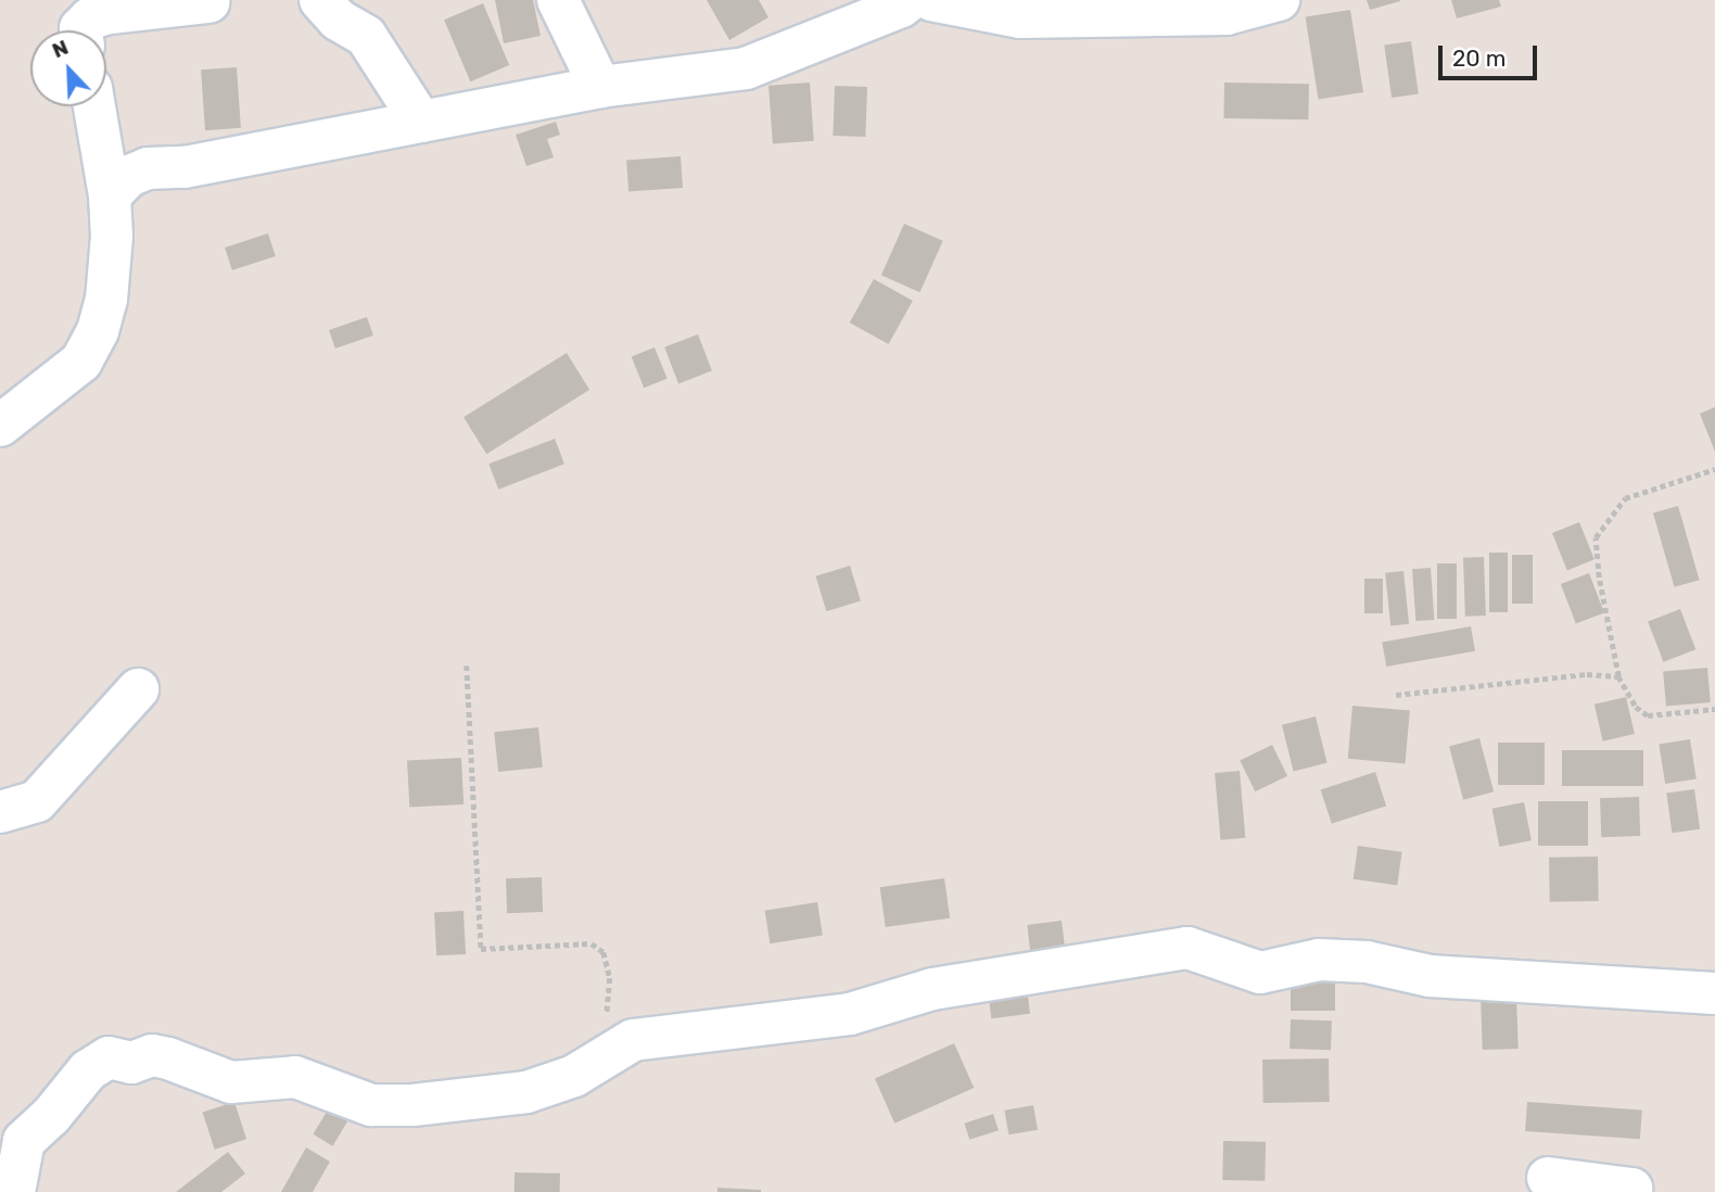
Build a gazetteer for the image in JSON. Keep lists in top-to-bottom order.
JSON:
{
  "scale_bar": "20 m",
  "north": "top left"
}
